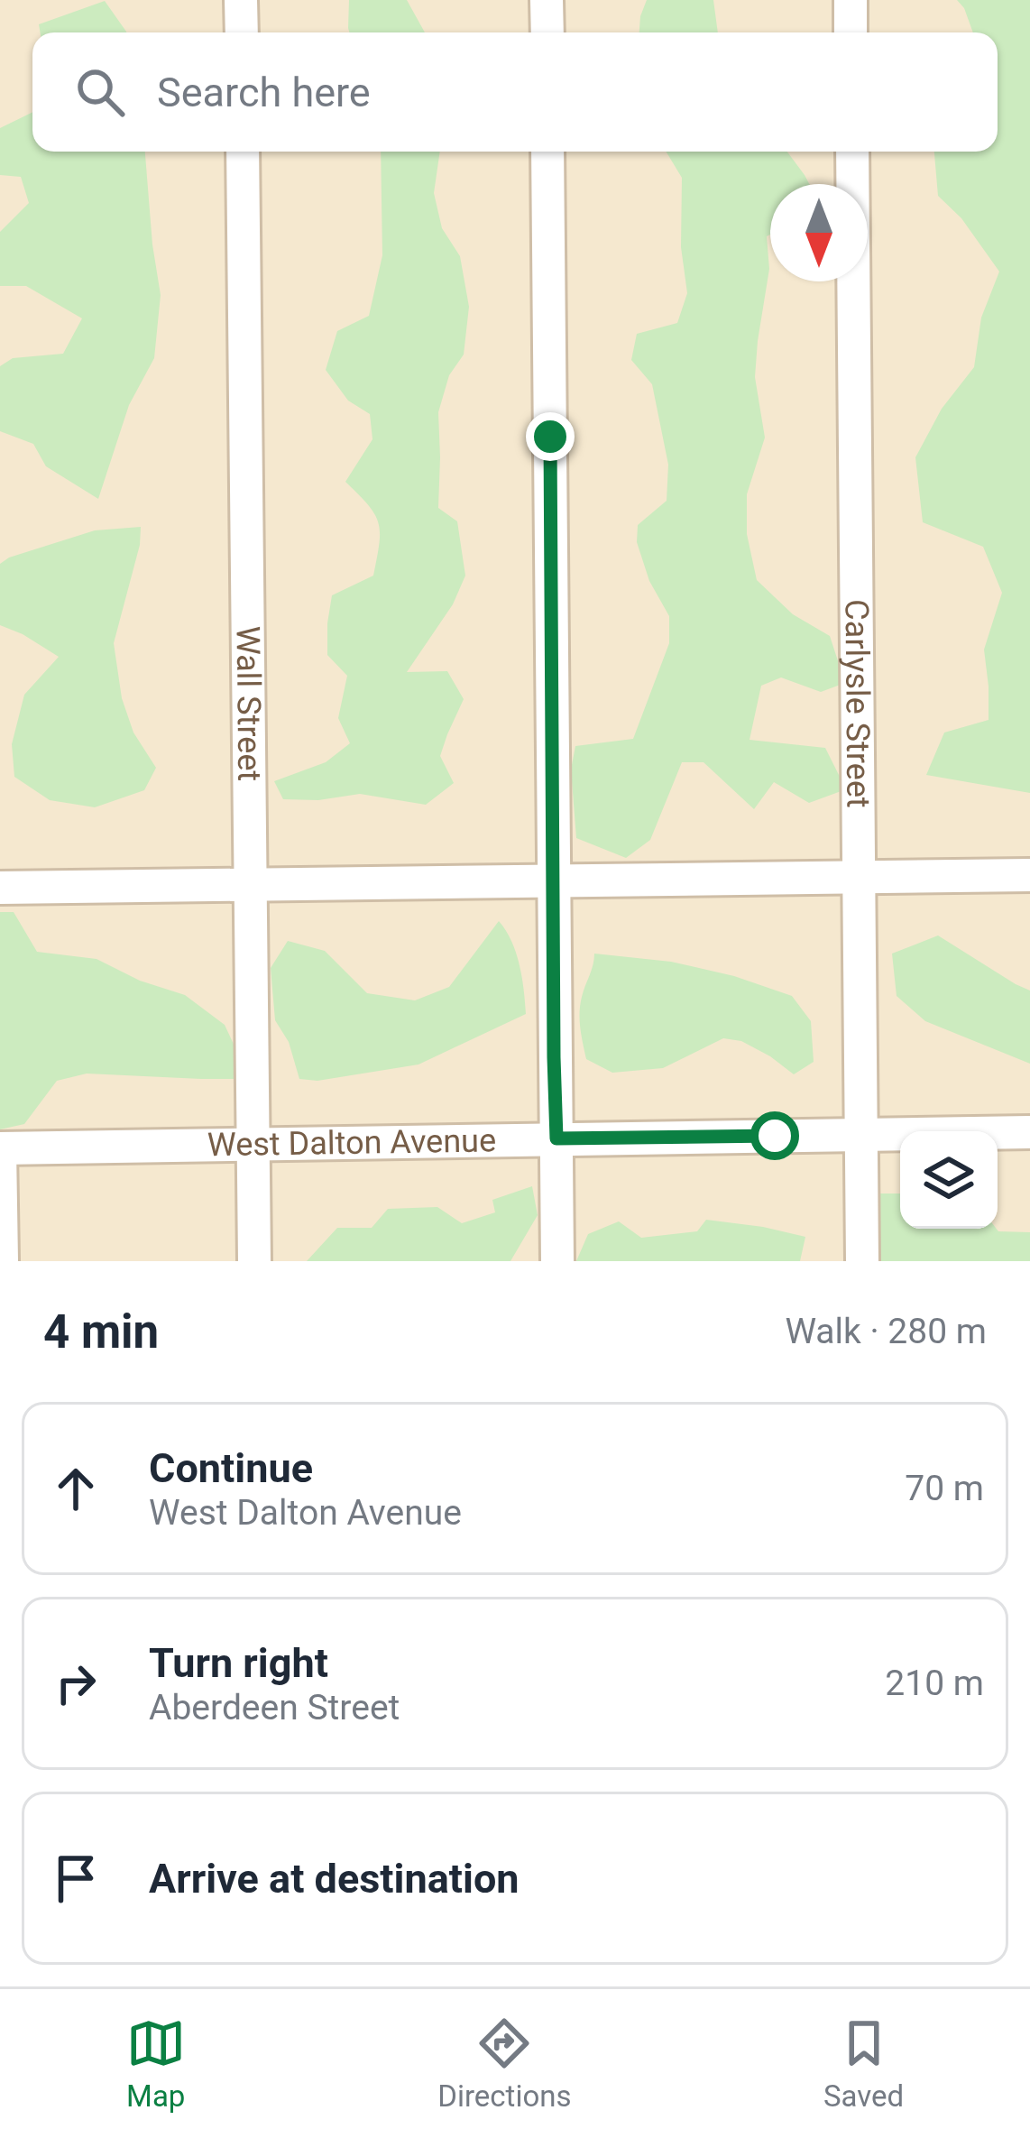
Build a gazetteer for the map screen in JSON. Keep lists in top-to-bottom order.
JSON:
{
  "streets": {
    "street": ["Wall Street", "Carlysle Street", "West Dalton Avenue"]
  },
  "crossings": [
    ["Wall Street", "West Dalton Avenue"],
    ["Carlysle Street", "West Dalton Avenue"]
  ],
  "north": "bottom",
  "page": {
    "search": "Search here",
    "heading": ["4 min", "Walk · 280 m"],
    "list": [
      ["Continue", "West Dalton Avenue", "70 m"],
      ["Turn right", "Aberdeen Street", "210 m"],
      "Arrive at destination"
    ],
    "nav": ["Map", "Directions", "Saved"]
  }
}
